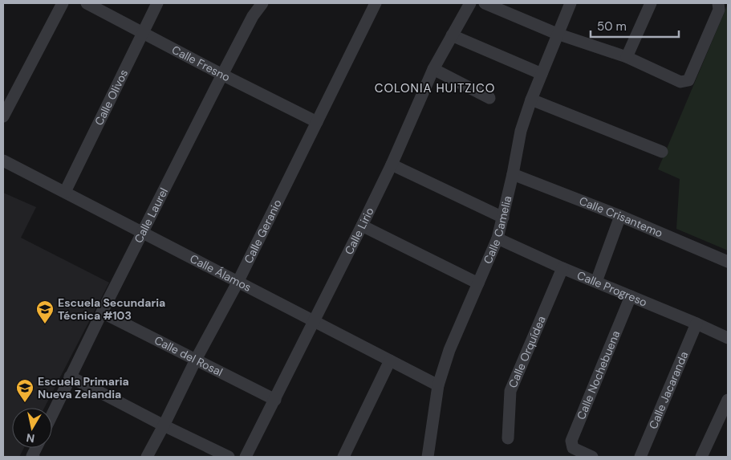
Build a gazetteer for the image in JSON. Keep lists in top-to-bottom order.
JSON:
{
  "streets": {
    "street": [
      "Calle Fresno",
      "Calle Olivos",
      "Calle Laurel",
      "Calle Crisantemo",
      "Calle Camelia",
      "Calle Lirio",
      "Calle Geranio",
      "Calle Álamos",
      "Calle Progreso",
      "Calle Orquídea",
      "Calle del Rosal",
      "Calle Nochebuena",
      "Calle Jacaranda"
    ]
  },
  "crossings": [
    ["Calle Fresno", "Calle Olivos"],
    ["Calle Fresno", "Calle Laurel"],
    ["Calle Fresno", "Calle Geranio"],
    ["Calle Olivos", "Calle Álamos"],
    ["Calle Laurel", "Calle Álamos"],
    ["Calle Laurel", "Calle del Rosal"],
    ["Calle Crisantemo", "Calle Camelia"],
    ["Calle Camelia", "Calle Álamos"],
    ["Calle Camelia", "Calle Progreso"],
    ["Calle Lirio", "Calle Álamos"],
    ["Calle Lirio", "Calle del Rosal"],
    ["Calle Geranio", "Calle Álamos"],
    ["Calle Geranio", "Calle del Rosal"],
    ["Calle Progreso", "Calle Orquídea"],
    ["Calle Progreso", "Calle Nochebuena"],
    ["Calle Progreso", "Calle Jacaranda"]
  ],
  "districts": ["COLONIA HUITZICO"],
  "places": {
    "school or university": ["Escuela Secundaria Técnica #103", "Escuela Primaria Nueva Zelandia"]
  },
  "scale_bar": "50 m",
  "north": "bottom"
}
